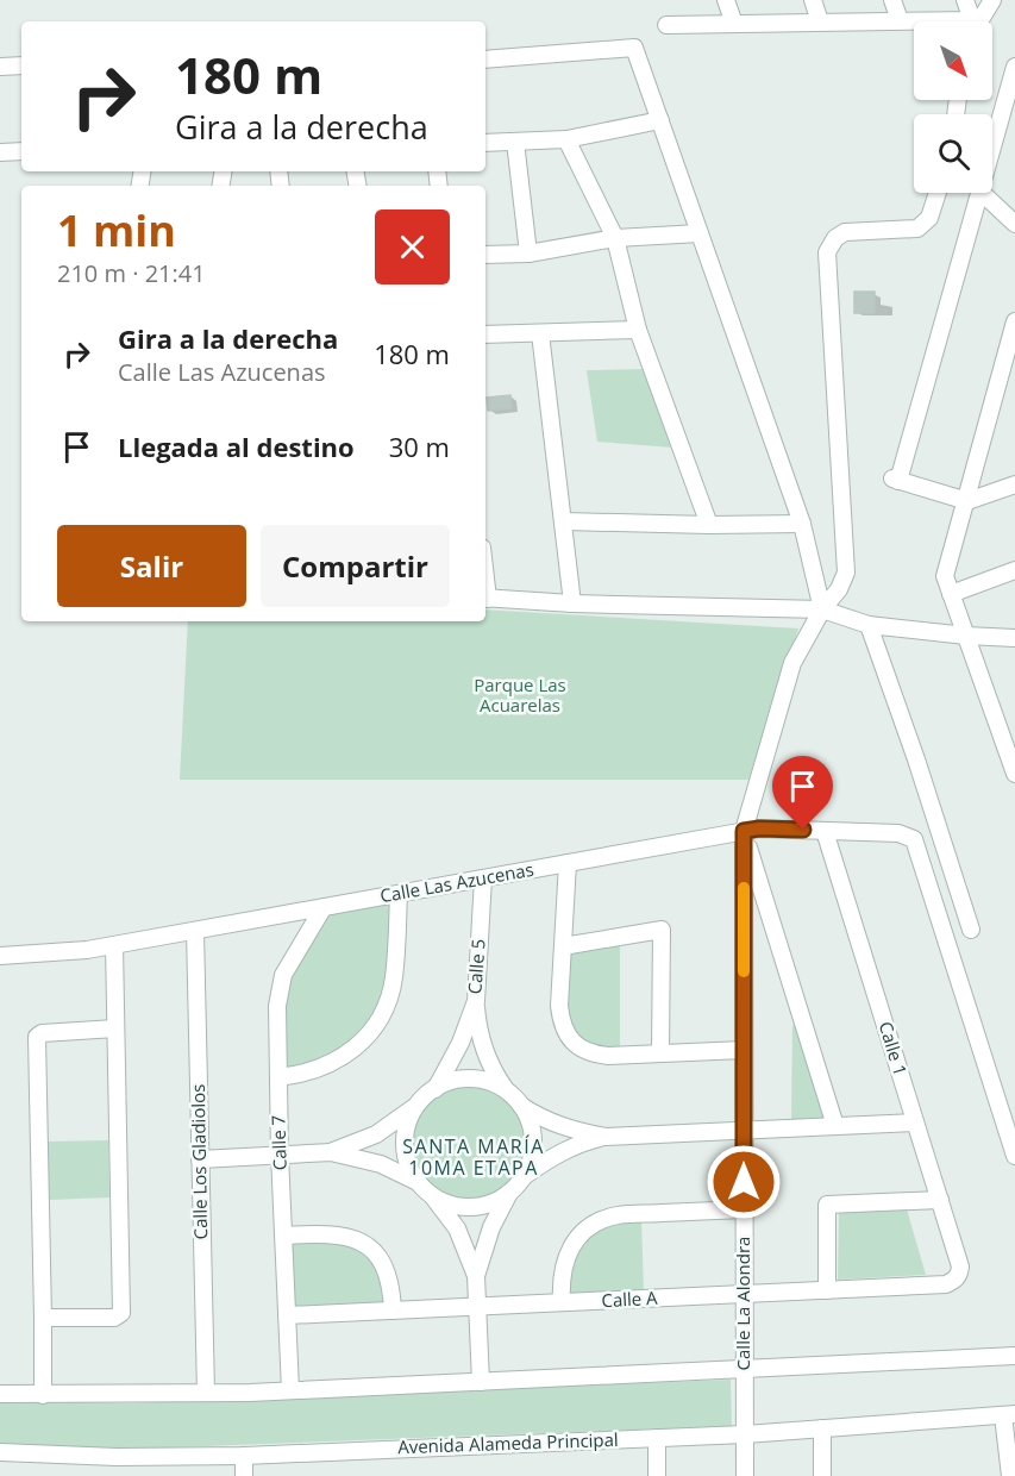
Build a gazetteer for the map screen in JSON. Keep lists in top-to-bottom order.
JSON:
{
  "streets": {
    "street": [
      "Calle Las Azucenas",
      "Calle 5",
      "Calle 1",
      "Calle 7",
      "Calle Los Gladiolos",
      "Calle A",
      "Calle La Alondra",
      "Avenida Alameda Principal"
    ]
  },
  "crossings": [
    ["Calle Las Azucenas", "Calle 5"],
    ["Calle Las Azucenas", "Calle 1"],
    ["Calle Las Azucenas", "Calle 7"],
    ["Calle Las Azucenas", "Calle Los Gladiolos"],
    ["Calle Las Azucenas", "Calle La Alondra"],
    ["Calle 1", "Calle A"],
    ["Calle 7", "Calle A"],
    ["Calle A", "Calle La Alondra"],
    ["Calle La Alondra", "Avenida Alameda Principal"]
  ],
  "districts": ["SANTA MARÍA 10MA ETAPA"],
  "parks": ["Parque Las Acuarelas"],
  "north": "bottom right",
  "page": {
    "turn": ["180 m", "Gira a la derecha"],
    "heading": ["1 min", "210 m · 21:41"],
    "list": [
      {
        "name": "Gira a la derecha",
        "note": "Calle Las Azucenas",
        "value": "180 m"
      },
      {
        "name": "Llegada al destino",
        "value": "30 m"
      }
    ],
    "buttons": ["Salir", "Compartir"]
  }
}
